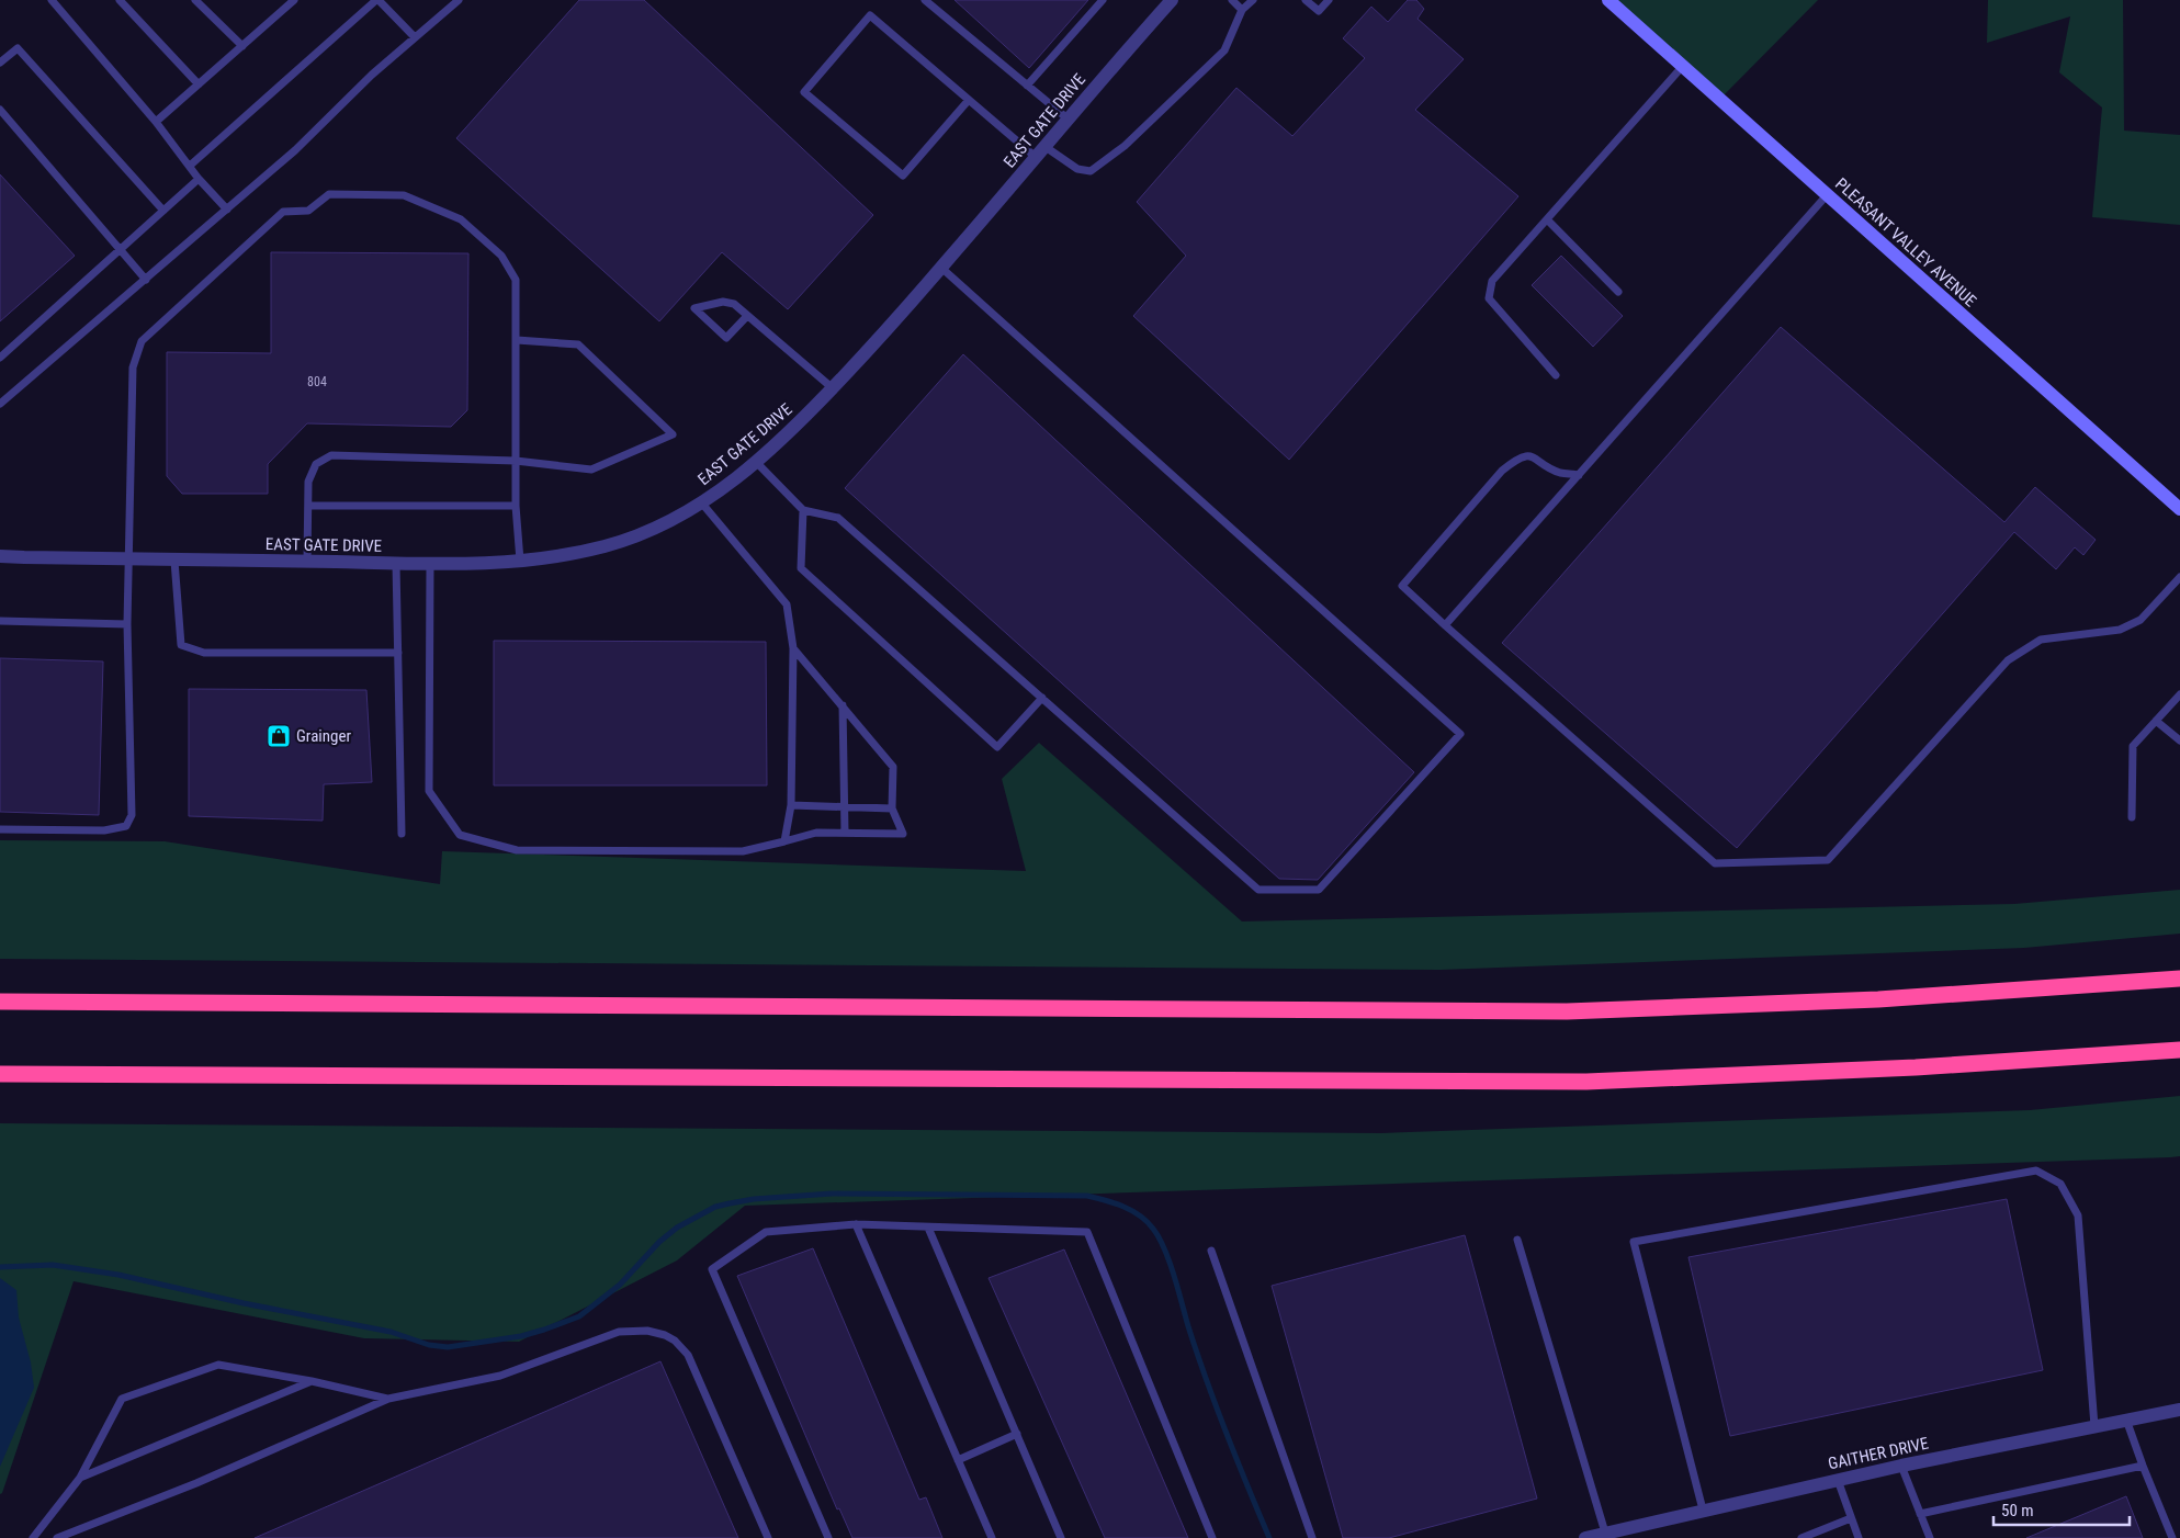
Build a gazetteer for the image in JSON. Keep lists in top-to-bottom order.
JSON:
{
  "streets": {
    "street": ["EAST GATE DRIVE", "PLEASANT VALLEY AVENUE", "GAITHER DRIVE"]
  },
  "places": {
    "shop": ["Grainger"]
  },
  "house_numbers": ["804"],
  "scale_bar": "50 m"
}
